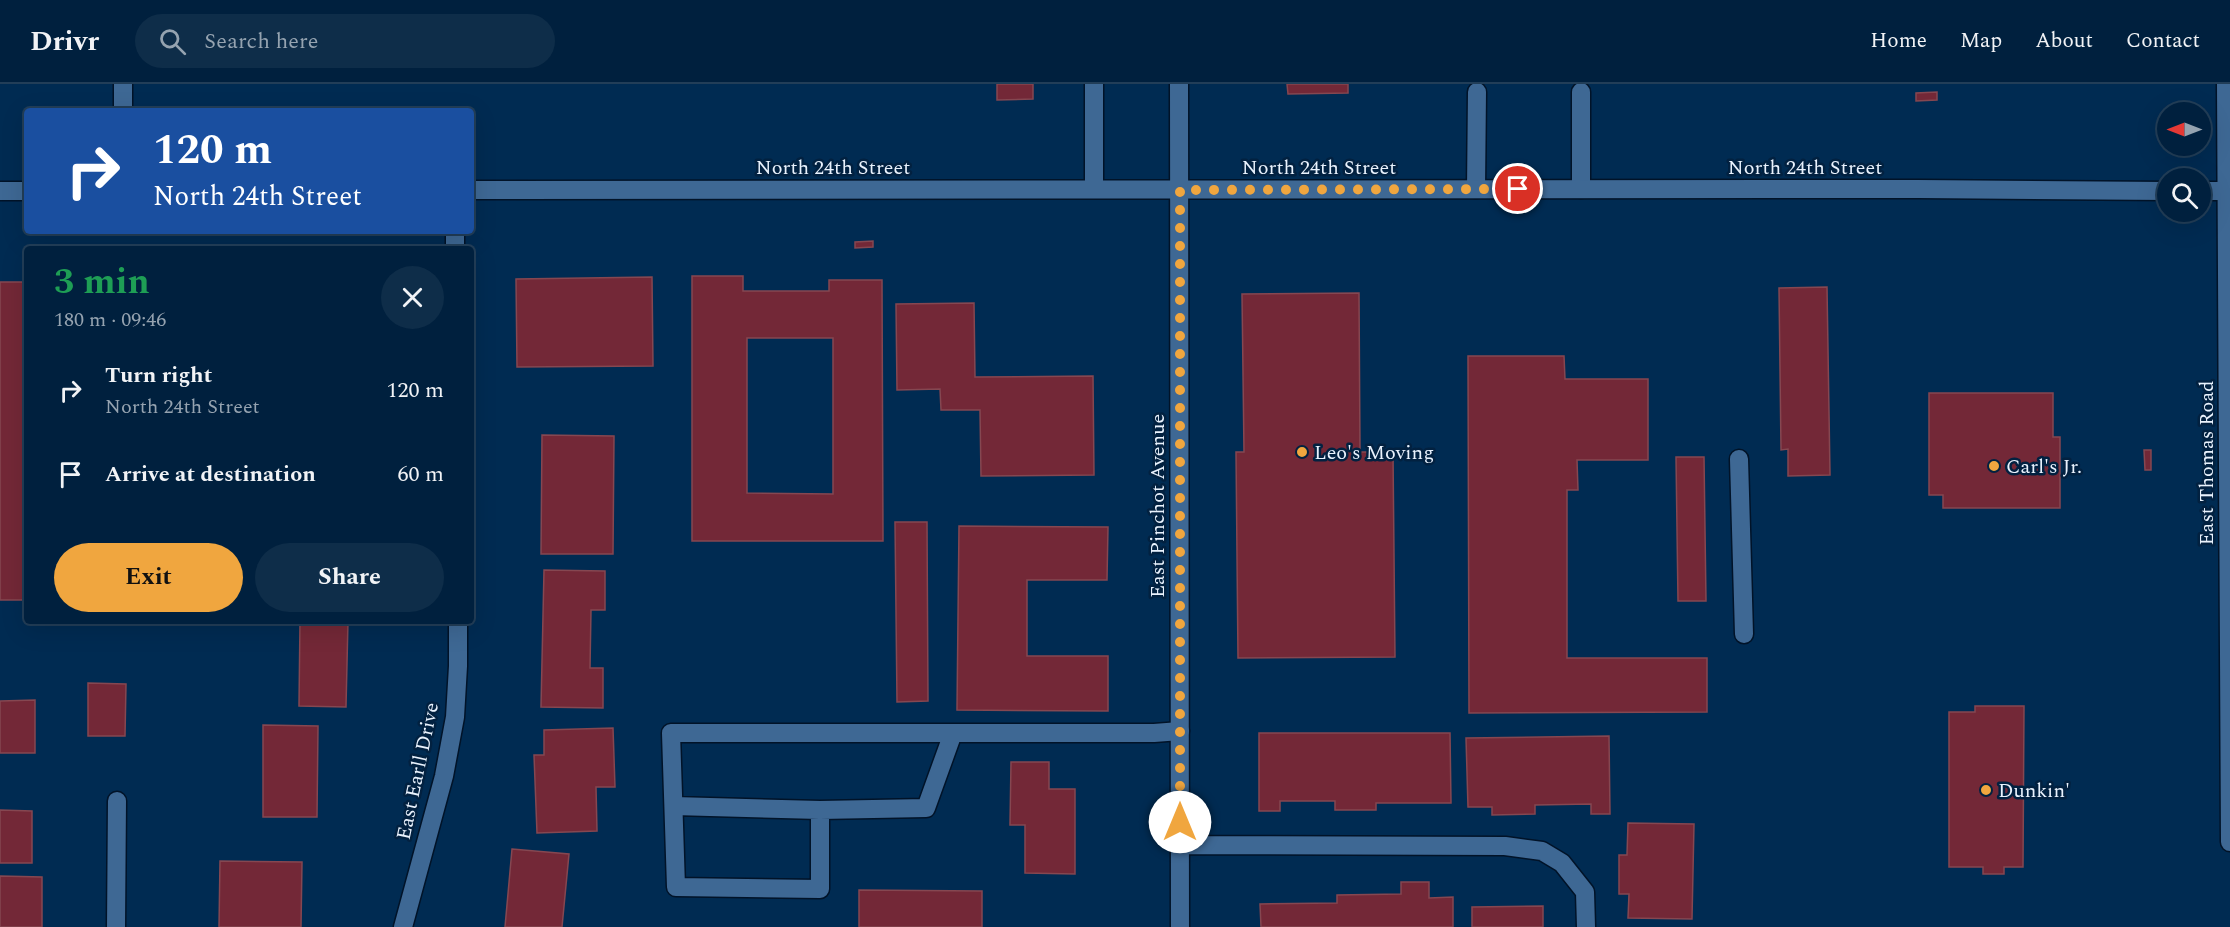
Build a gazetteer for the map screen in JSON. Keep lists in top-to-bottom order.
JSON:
{
  "streets": {
    "main road": [
      "North 24th Street",
      "East Thomas Road",
      "East Pinchot Avenue",
      "East Earll Drive"
    ]
  },
  "crossings": [
    ["North 24th Street", "East Pinchot Avenue"]
  ],
  "places": ["Leo's Moving", "Carl's Jr.", "Dunkin'"],
  "north": "left",
  "page": {
    "header": "Drivr",
    "search": "Search here",
    "nav": [
      "Home",
      "Map",
      "About",
      "Contact"
    ],
    "turn": ["120 m", "North 24th Street"],
    "heading": ["3 min", "180 m · 09:46"],
    "list": [
      {
        "name": "Turn right",
        "note": "North 24th Street",
        "value": "120 m"
      },
      {
        "name": "Arrive at destination",
        "value": "60 m"
      }
    ],
    "buttons": ["Exit", "Share"]
  }
}
